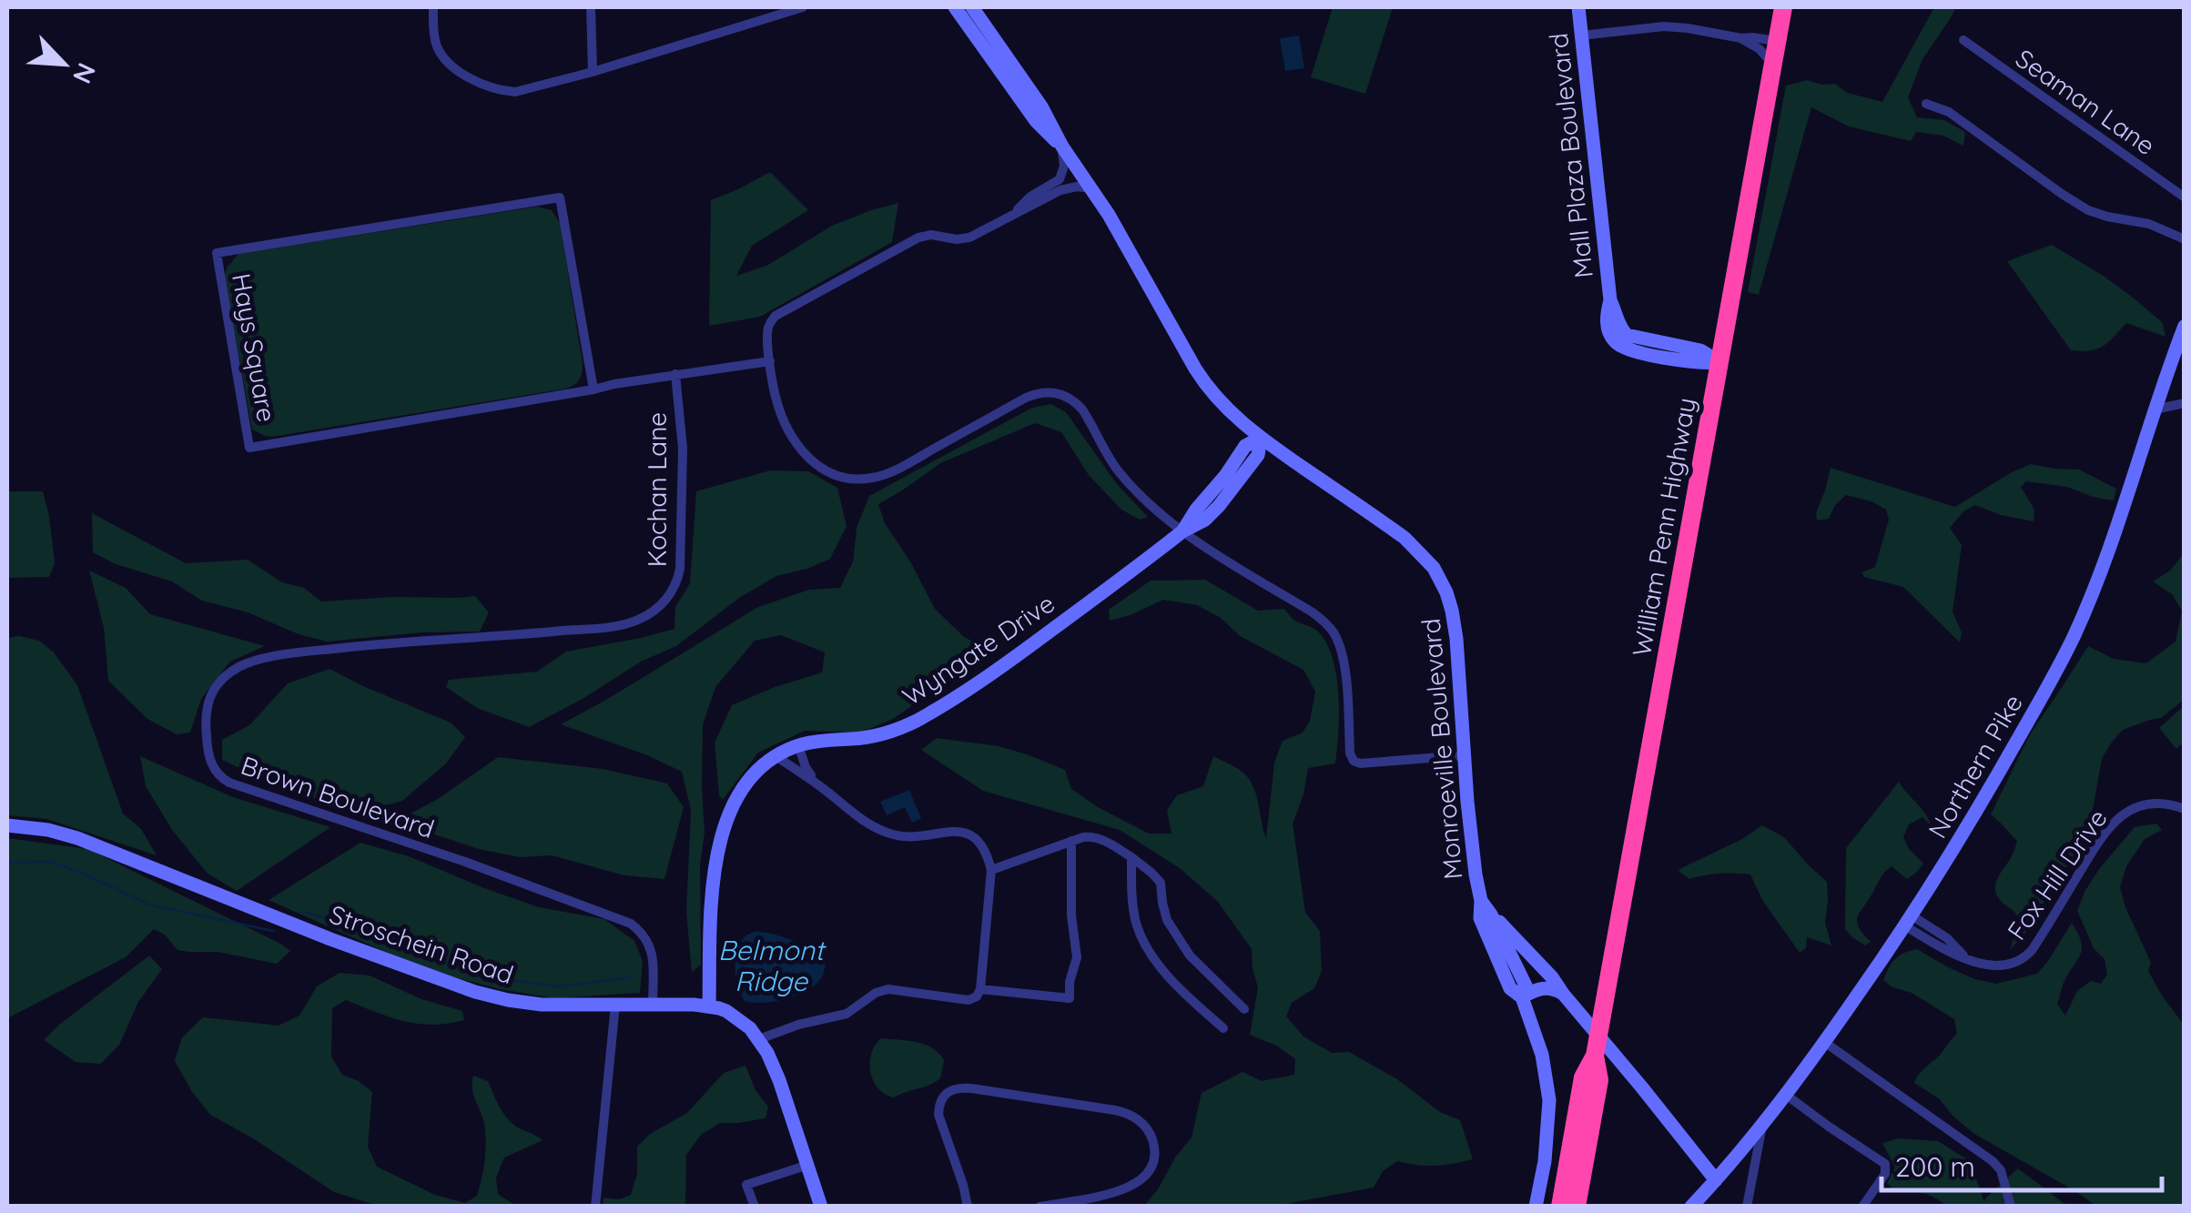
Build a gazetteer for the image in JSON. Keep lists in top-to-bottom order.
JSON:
{
  "streets": {
    "highway": ["William Penn Highway"],
    "street": [
      "Seaman Lane",
      "Mall Plaza Boulevard",
      "Hays Square",
      "Kochan Lane",
      "Wyngate Drive",
      "Monroeville Boulevard",
      "Northern Pike",
      "Brown Boulevard",
      "Fox Hill Drive",
      "Stroschein Road"
    ]
  },
  "crossings": [
    ["Mall Plaza Boulevard", "William Penn Highway"],
    ["Kochan Lane", "Brown Boulevard"],
    ["Wyngate Drive", "Monroeville Boulevard"],
    ["Wyngate Drive", "Stroschein Road"],
    ["Northern Pike", "Fox Hill Drive"],
    ["Brown Boulevard", "Stroschein Road"]
  ],
  "water": ["Belmont Ridge"],
  "scale_bar": "200 m",
  "north": "bottom right"
}
